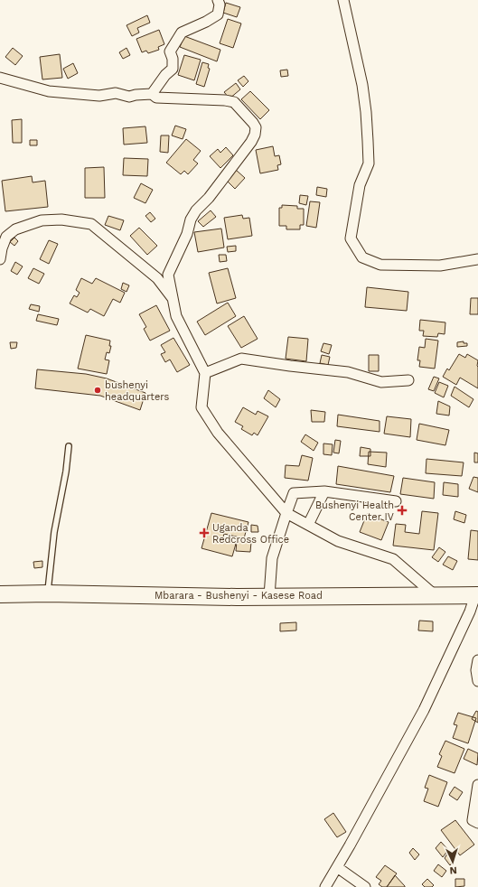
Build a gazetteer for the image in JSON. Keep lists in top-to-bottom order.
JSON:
{
  "streets": {
    "main road": ["Mbarara - Bushenyi - Kasese Road"]
  },
  "places": {
    "other": ["bushenyi headquarters"],
    "health": ["Bushenyi Health Center IV", "Uganda Redcross Office"]
  },
  "north": "bottom"
}
